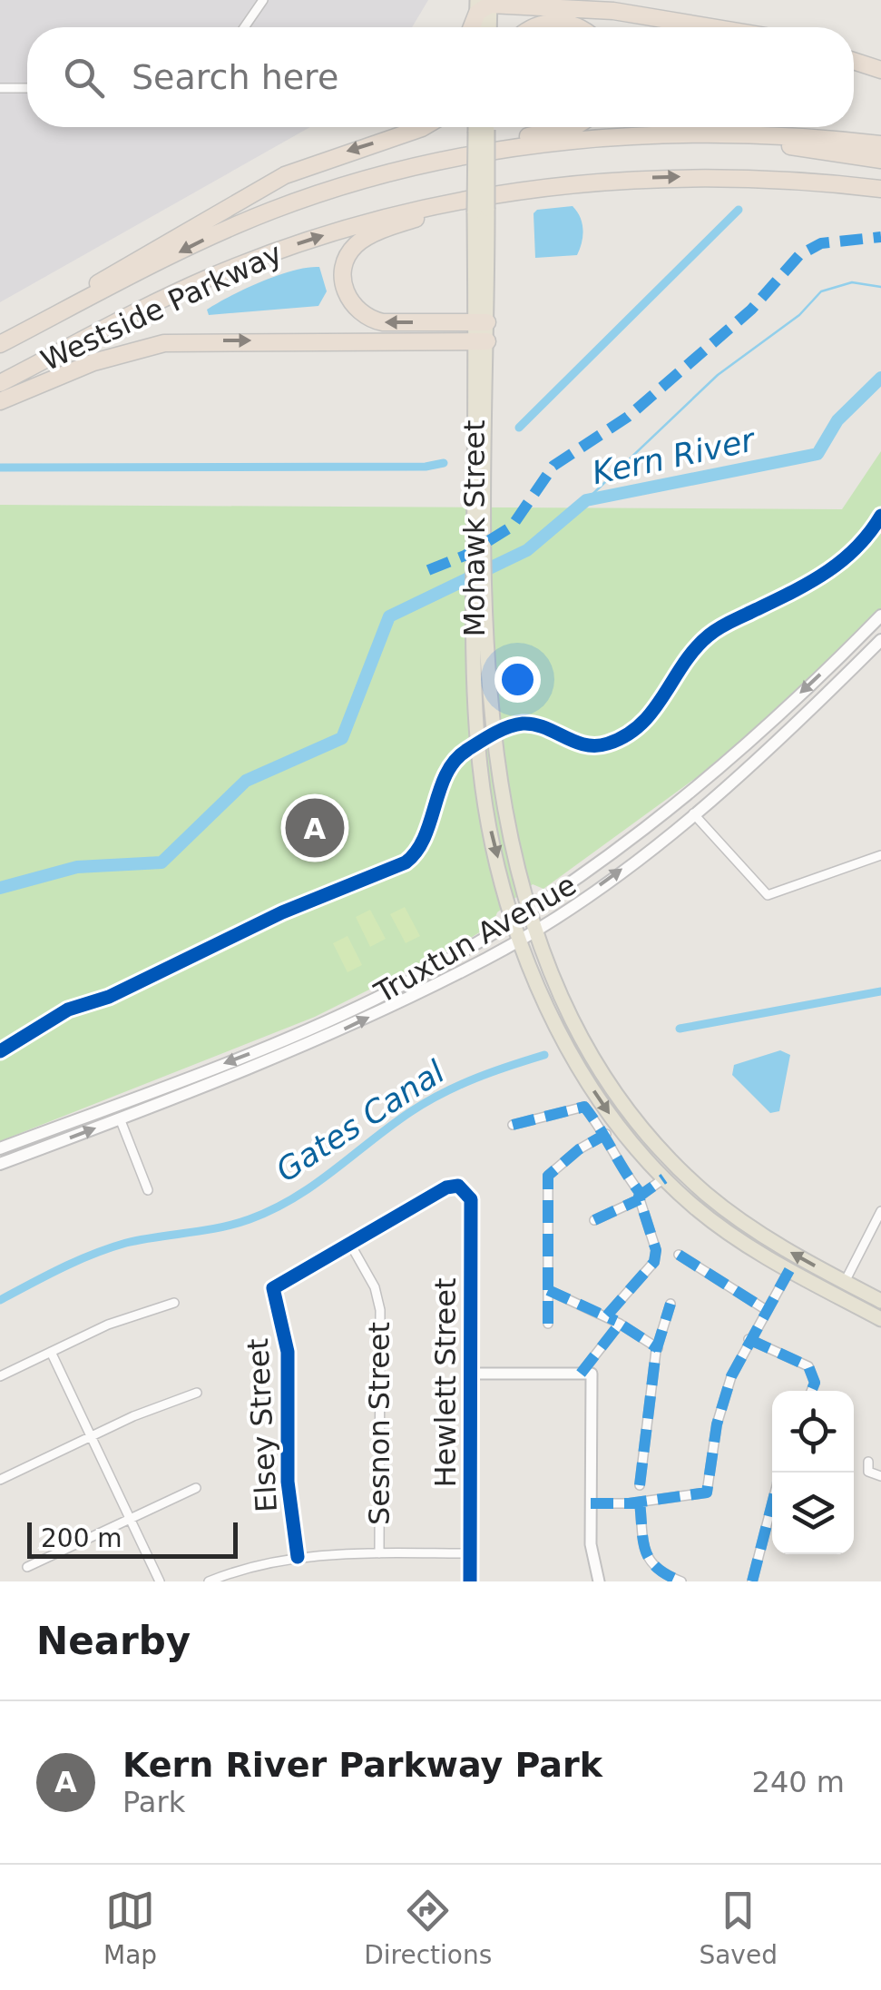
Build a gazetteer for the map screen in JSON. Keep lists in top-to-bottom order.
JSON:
{
  "streets": {
    "highway": ["Westside Parkway"],
    "main road": ["Mohawk Street", "Truxtun Avenue"],
    "street": ["Hewlett Street", "Sesnon Street", "Elsey Street"]
  },
  "crossings": [
    ["Mohawk Street", "Truxtun Avenue"],
    ["Hewlett Street", "Sesnon Street"],
    ["Hewlett Street", "Elsey Street"],
    ["Sesnon Street", "Elsey Street"]
  ],
  "water": ["Kern River", "Gates Canal"],
  "scale_bar": "200 m",
  "page": {
    "search": "Search here",
    "pins": "A",
    "scale": "200 m",
    "heading": "Nearby",
    "list": [
      {
        "mark": "A",
        "name": "Kern River Parkway Park",
        "note": "Park",
        "value": "240 m"
      }
    ],
    "nav": ["Map", "Directions", "Saved"]
  }
}
